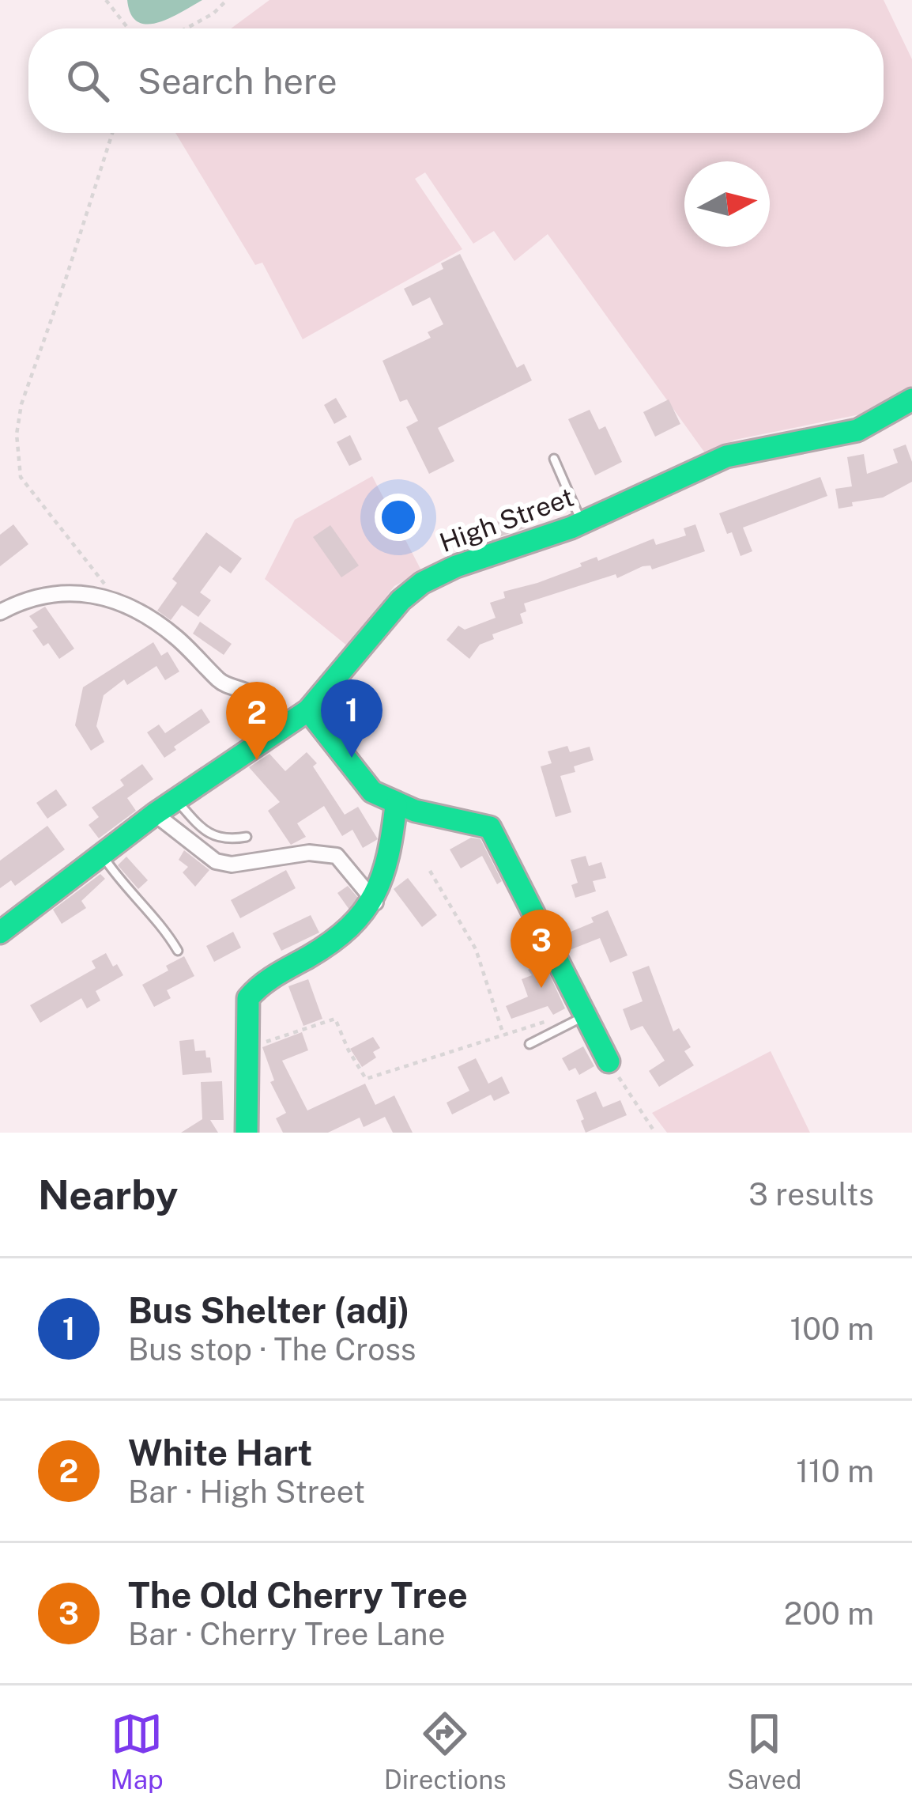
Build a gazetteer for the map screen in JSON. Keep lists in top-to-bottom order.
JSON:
{
  "streets": {
    "street": ["High Street"]
  },
  "north": "right",
  "page": {
    "search": "Search here",
    "pins": ["1", "2", "3"],
    "heading": ["Nearby", "3 results"],
    "list": [
      {
        "mark": "1",
        "name": "Bus Shelter (adj)",
        "note": "Bus stop · The Cross",
        "value": "100 m"
      },
      {
        "mark": "2",
        "name": "White Hart",
        "note": "Bar · High Street",
        "value": "110 m"
      },
      {
        "mark": "3",
        "name": "The Old Cherry Tree",
        "note": "Bar · Cherry Tree Lane",
        "value": "200 m"
      }
    ],
    "nav": ["Map", "Directions", "Saved"]
  }
}
